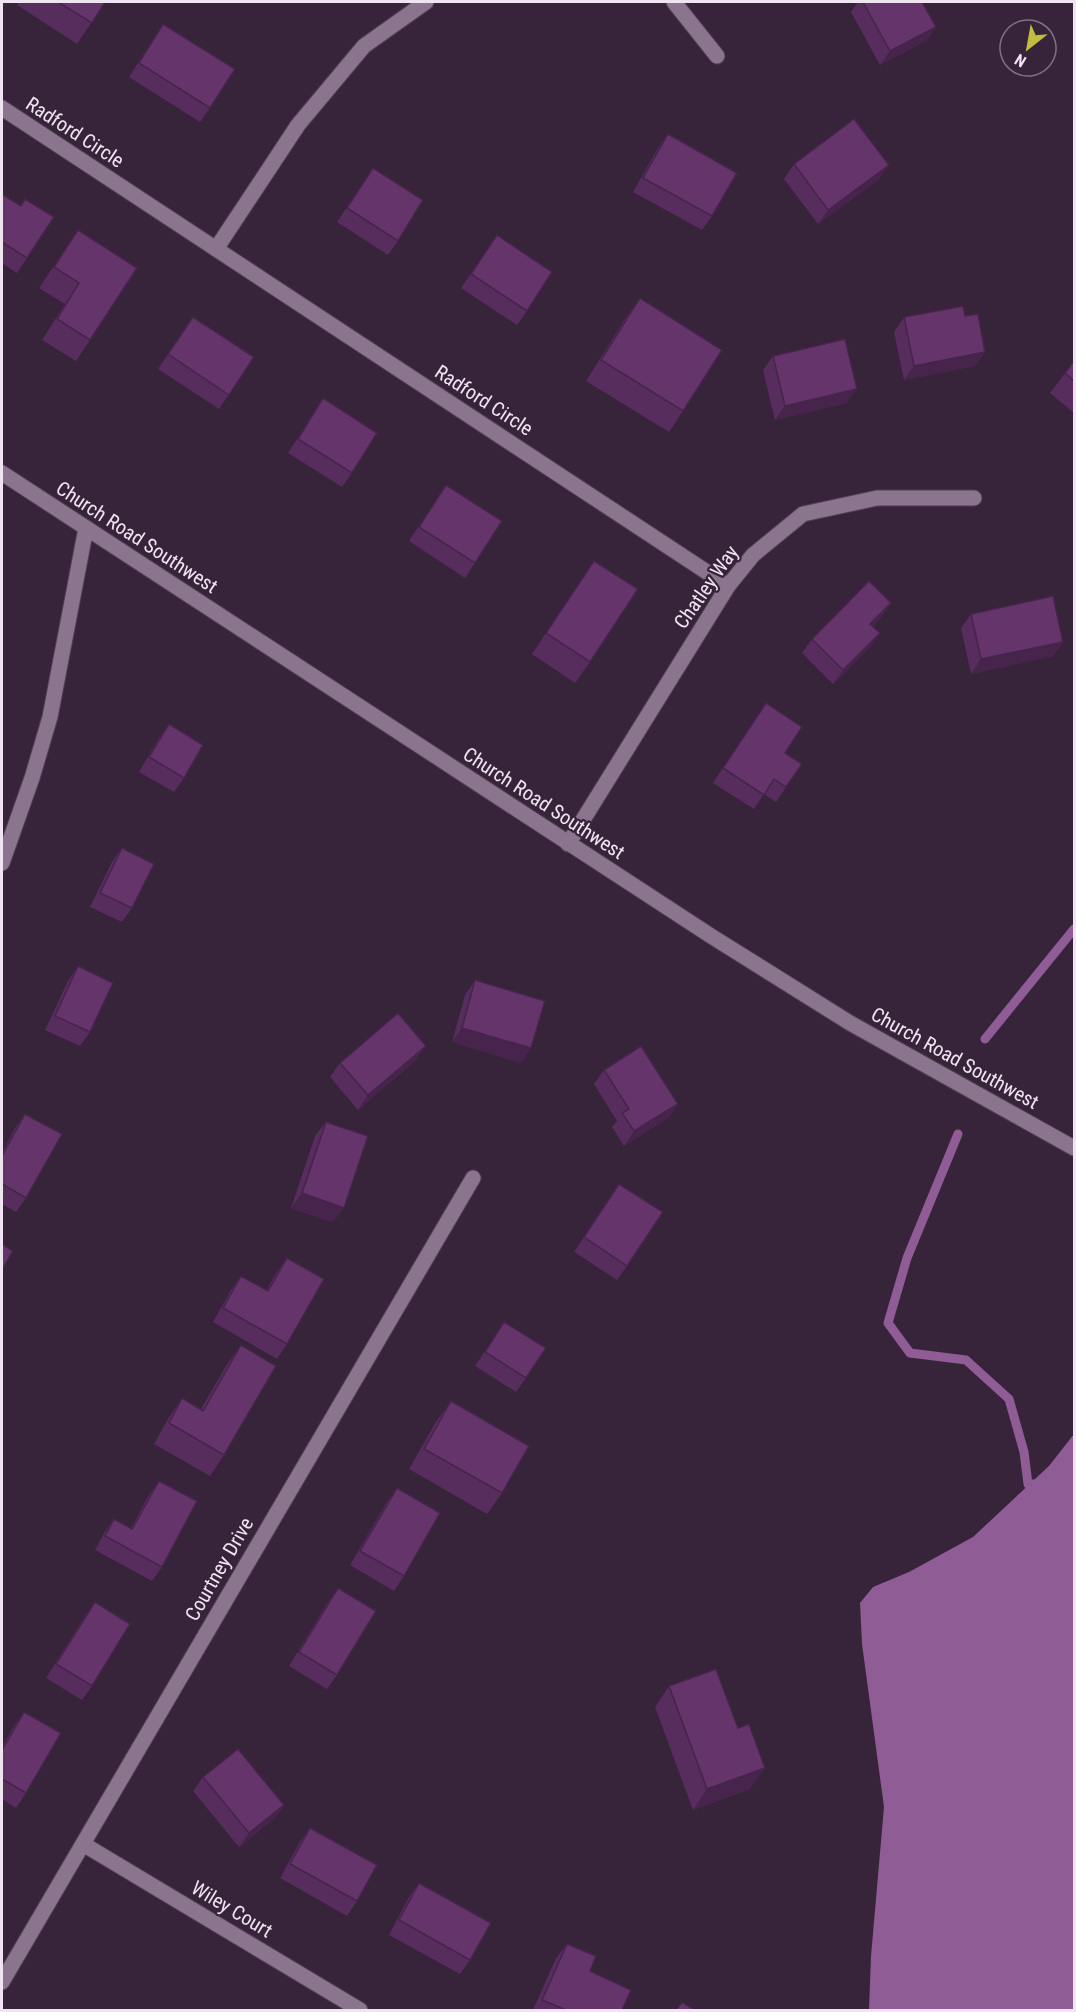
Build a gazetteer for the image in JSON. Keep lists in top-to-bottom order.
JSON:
{
  "streets": {
    "street": [
      "Radford Circle",
      "Church Road Southwest",
      "Chatley Way",
      "Courtney Drive",
      "Wiley Court"
    ]
  },
  "crossings": [
    ["Radford Circle", "Chatley Way"],
    ["Church Road Southwest", "Chatley Way"],
    ["Courtney Drive", "Wiley Court"]
  ],
  "north": "bottom left"
}
